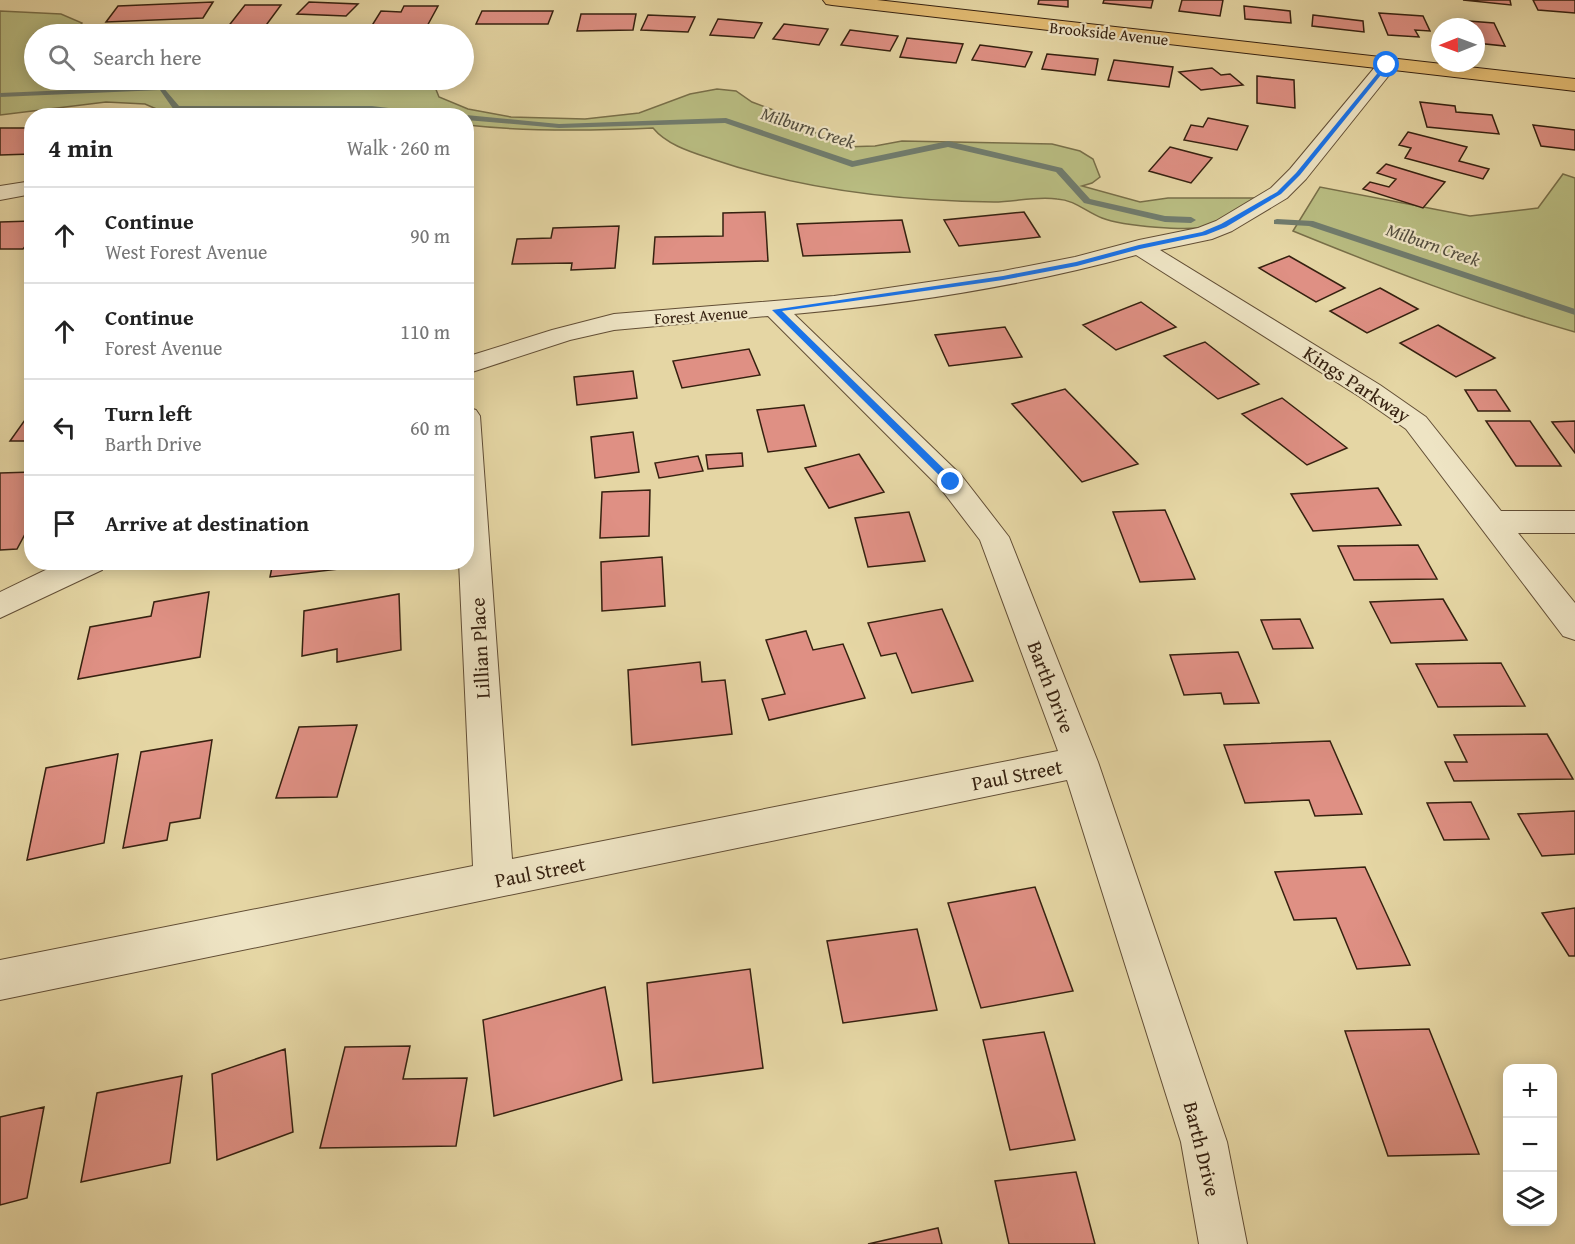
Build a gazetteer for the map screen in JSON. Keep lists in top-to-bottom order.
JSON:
{
  "streets": {
    "main road": ["Brookside Avenue"],
    "street": [
      "Forest Avenue",
      "Kings Parkway",
      "Lillian Place",
      "Barth Drive",
      "Paul Street"
    ]
  },
  "crossings": [
    ["Brookside Avenue", "Forest Avenue"],
    ["Forest Avenue", "Kings Parkway"],
    ["Forest Avenue", "Barth Drive"],
    ["Lillian Place", "Paul Street"],
    ["Barth Drive", "Paul Street"]
  ],
  "water": ["Milburn Creek"],
  "north": "left",
  "page": {
    "search": "Search here",
    "heading": ["4 min", "Walk · 260 m"],
    "list": [
      ["Continue", "West Forest Avenue", "90 m"],
      ["Continue", "Forest Avenue", "110 m"],
      ["Turn left", "Barth Drive", "60 m"],
      "Arrive at destination"
    ],
    "map_buttons": ["+", "−"]
  }
}
